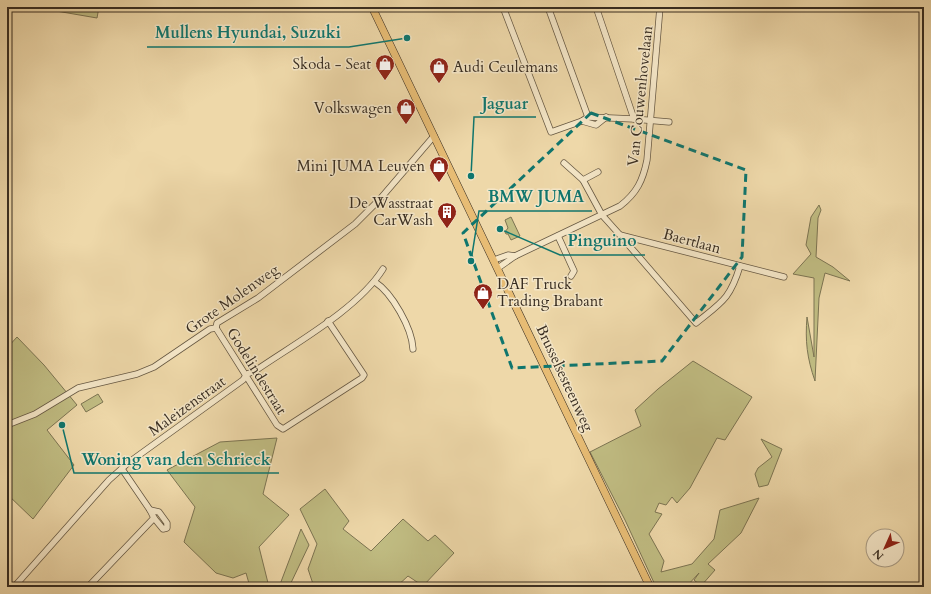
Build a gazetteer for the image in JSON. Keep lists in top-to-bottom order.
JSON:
{
  "streets": {
    "main road": ["Brusselsesteenweg"],
    "street": [
      "Van Couwenhovelaan",
      "Baertlaan",
      "Grote Molenweg",
      "Godelindestraat",
      "Maleizenstraat"
    ]
  },
  "crossings": [
    ["Van Couwenhovelaan", "Brusselsesteenweg"],
    ["Grote Molenweg", "Godelindestraat"],
    ["Grote Molenweg", "Brusselsesteenweg"],
    ["Godelindestraat", "Maleizenstraat"]
  ],
  "places": {
    "other": [
      "Mullens Hyundai, Suzuki",
      "Jaguar",
      "Pinguino",
      "BMW JUMA",
      "Woning van den Schrieck"
    ],
    "shop": [
      "Skoda - Seat",
      "Audi Ceulemans",
      "Volkswagen",
      "Mini JUMA Leuven",
      "DAF Truck Trading Brabant"
    ],
    "building": ["De Wasstraat CarWash"]
  },
  "north": "bottom left"
}
